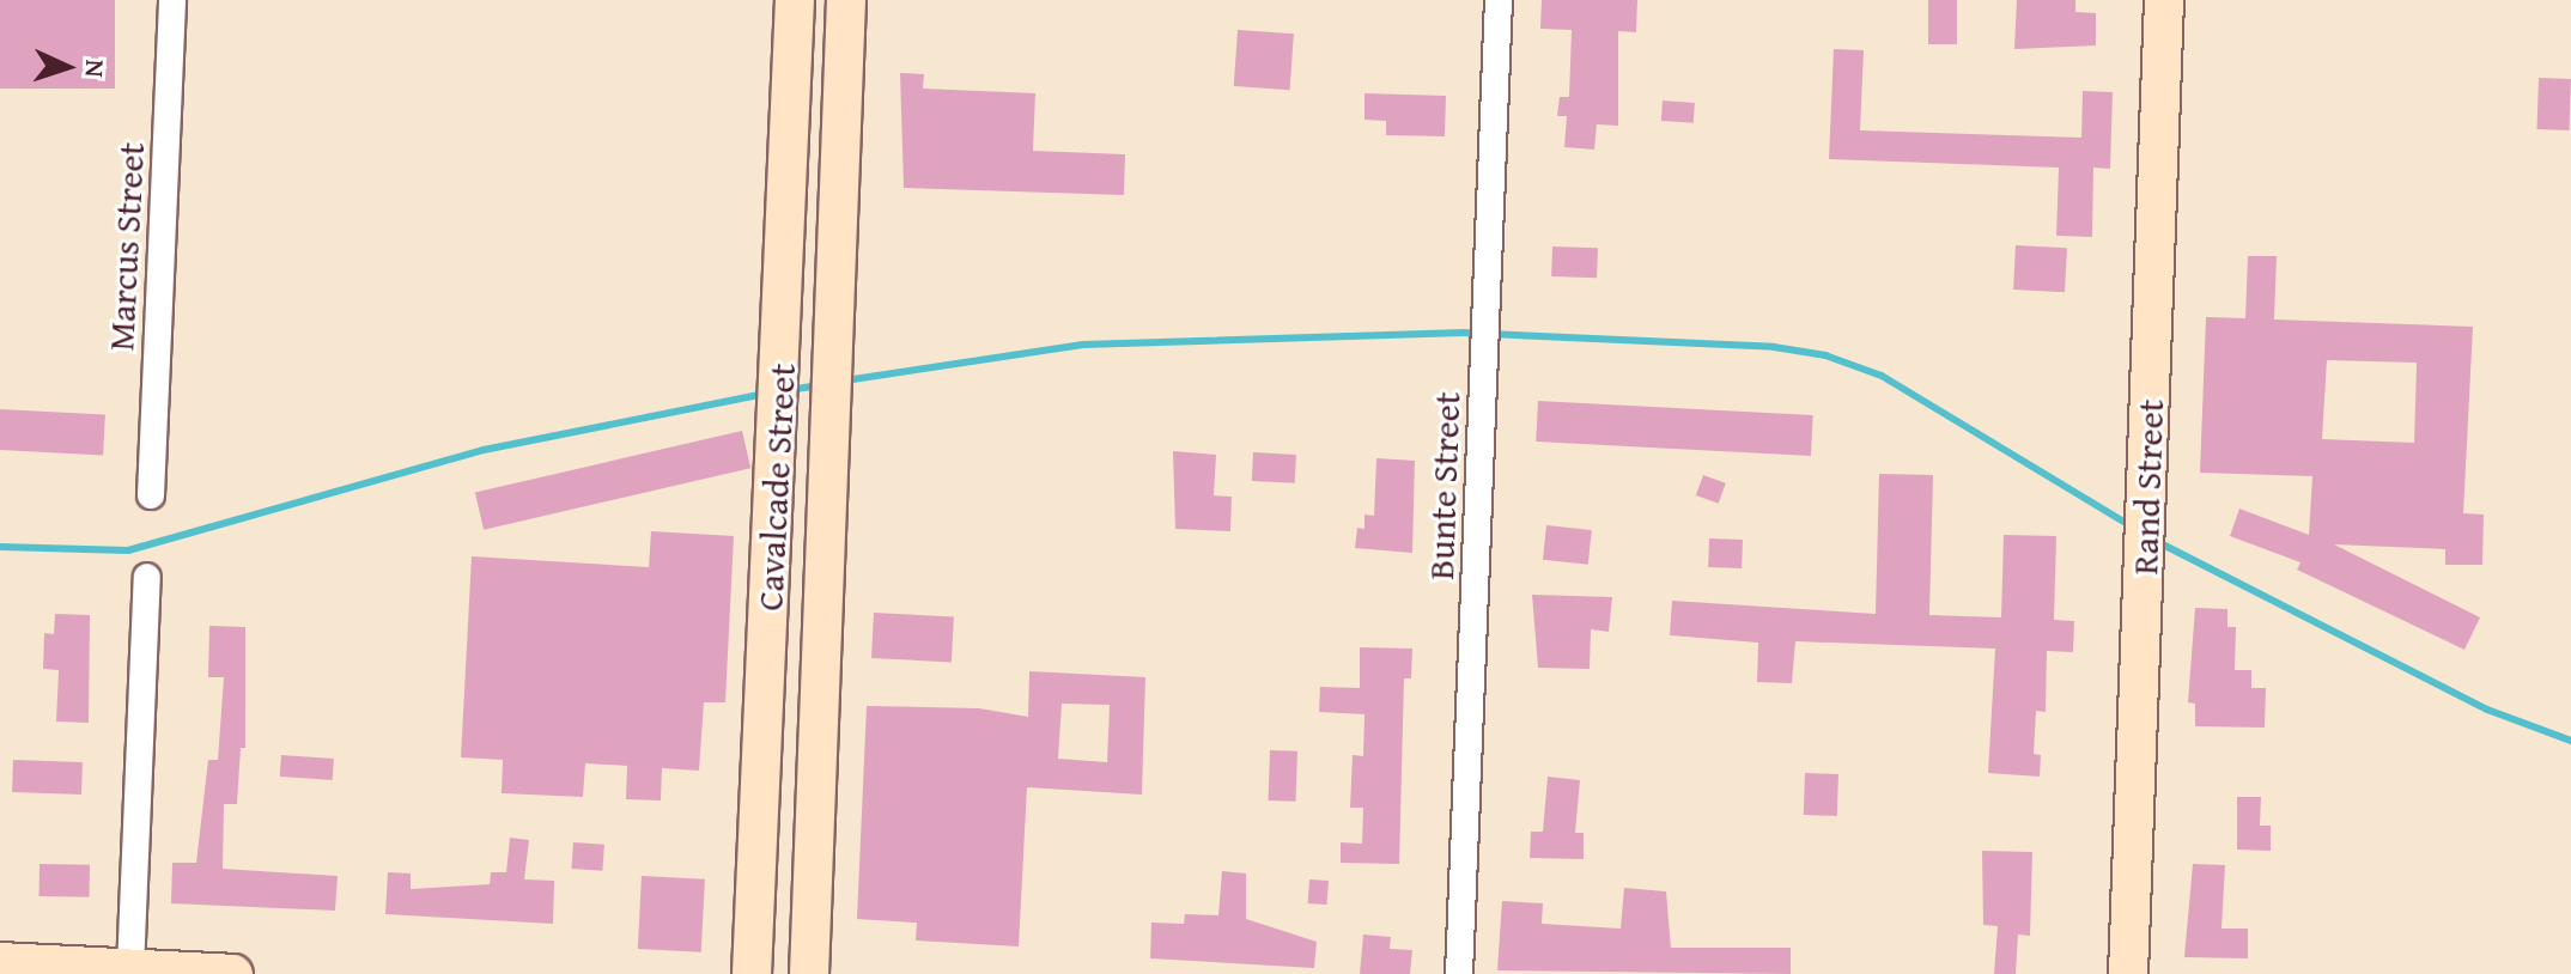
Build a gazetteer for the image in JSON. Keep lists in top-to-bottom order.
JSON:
{
  "streets": {
    "main road": ["Cavalcade Street", "Rand Street"],
    "street": ["Marcus Street", "Bunte Street"]
  },
  "north": "right"
}
